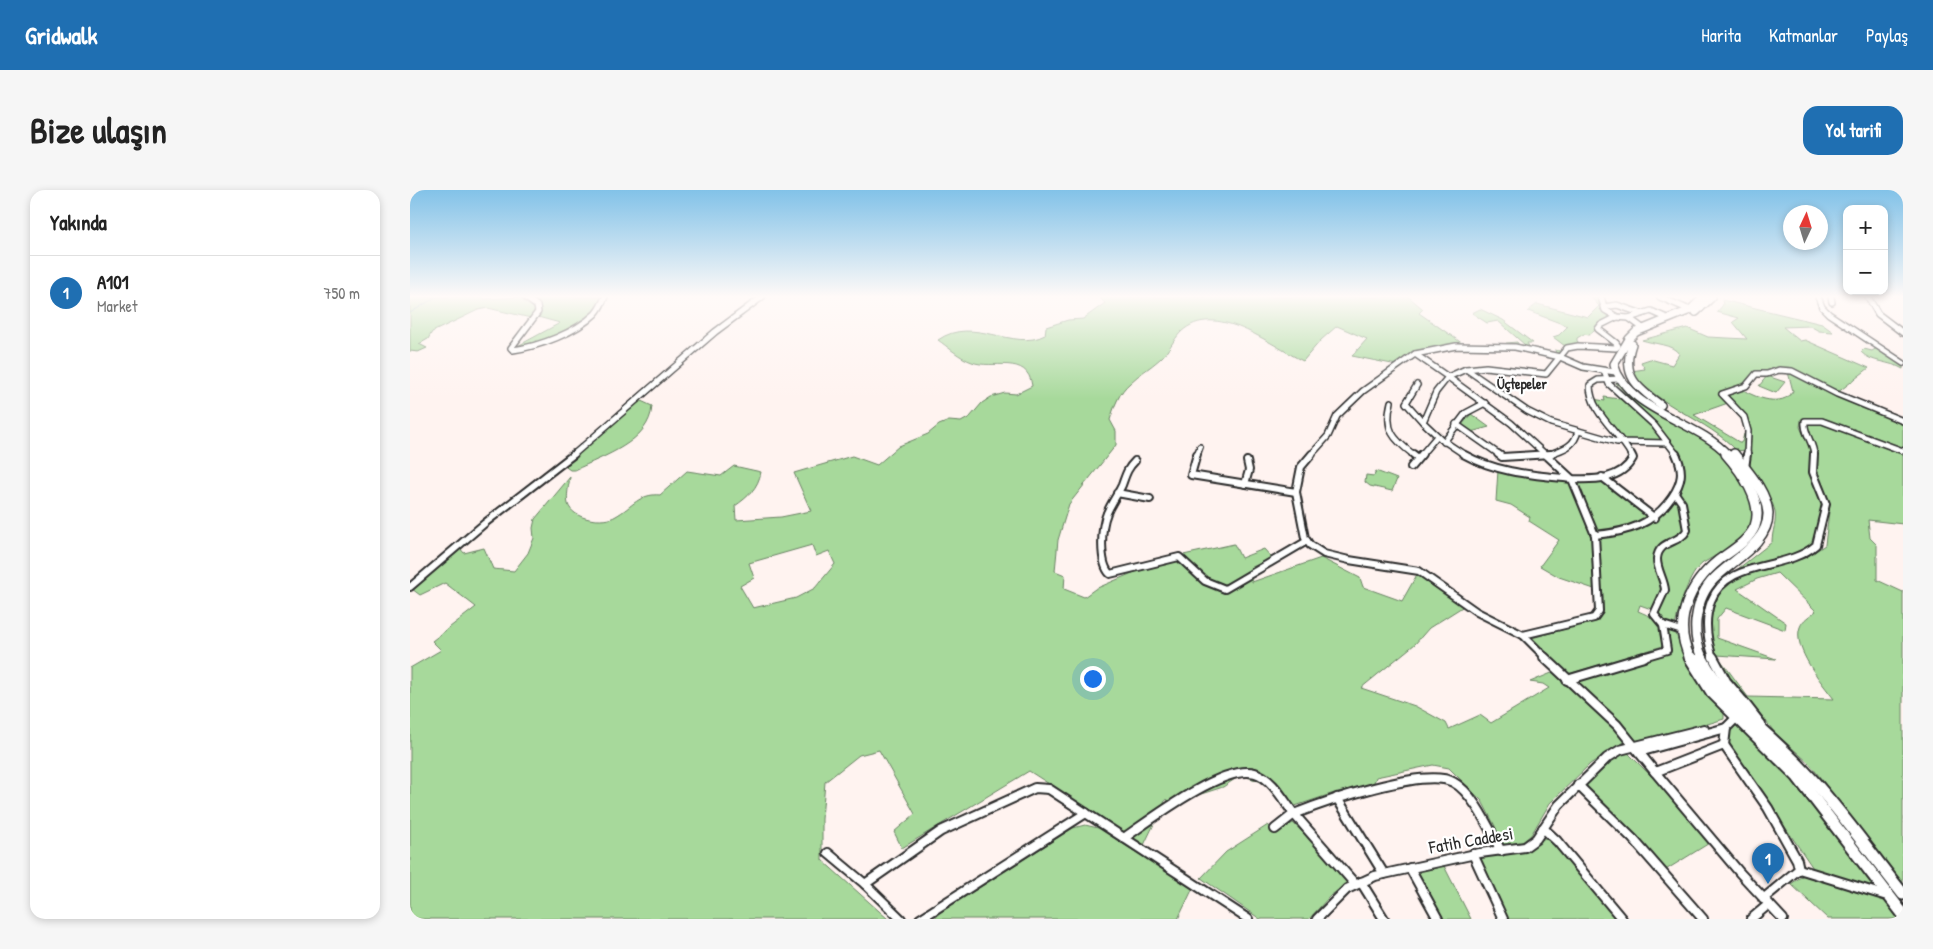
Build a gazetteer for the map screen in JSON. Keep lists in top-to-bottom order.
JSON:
{
  "streets": {
    "street": ["Fatih Caddesi"]
  },
  "districts": ["Üçtepeler"],
  "north": "top",
  "page": {
    "header": "Gridwalk",
    "nav": ["Harita", "Katmanlar", "Paylaş"],
    "buttons": "Yol tarifi",
    "title": "Bize ulaşın",
    "heading": "Yakında",
    "map_buttons": ["+", "−"],
    "list": [
      {
        "mark": "1",
        "name": "A101",
        "note": "Market",
        "value": "750 m"
      }
    ],
    "pins": "1"
  }
}
